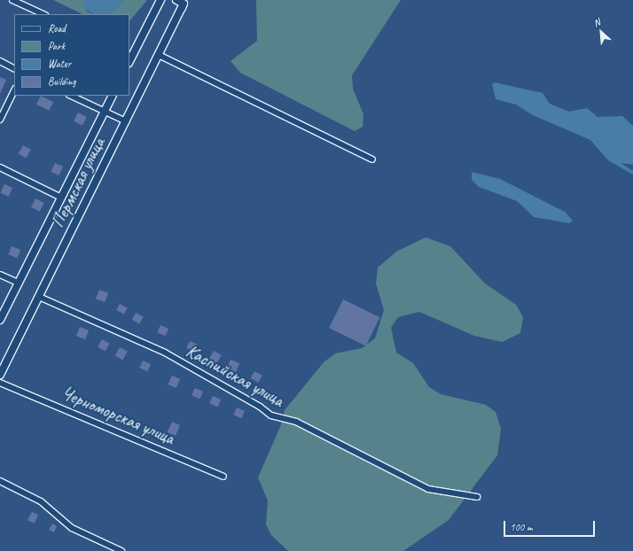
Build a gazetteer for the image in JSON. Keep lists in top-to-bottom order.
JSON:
{
  "streets": {
    "street": ["Пермская улица", "Каспийская улица", "Черноморская улица"]
  },
  "crossings": [
    ["Пермская улица", "Каспийская улица"]
  ],
  "legend": [
    "Road",
    "Park",
    "Water",
    "Building"
  ],
  "scale_bar": "100 m",
  "north": "top left"
}
